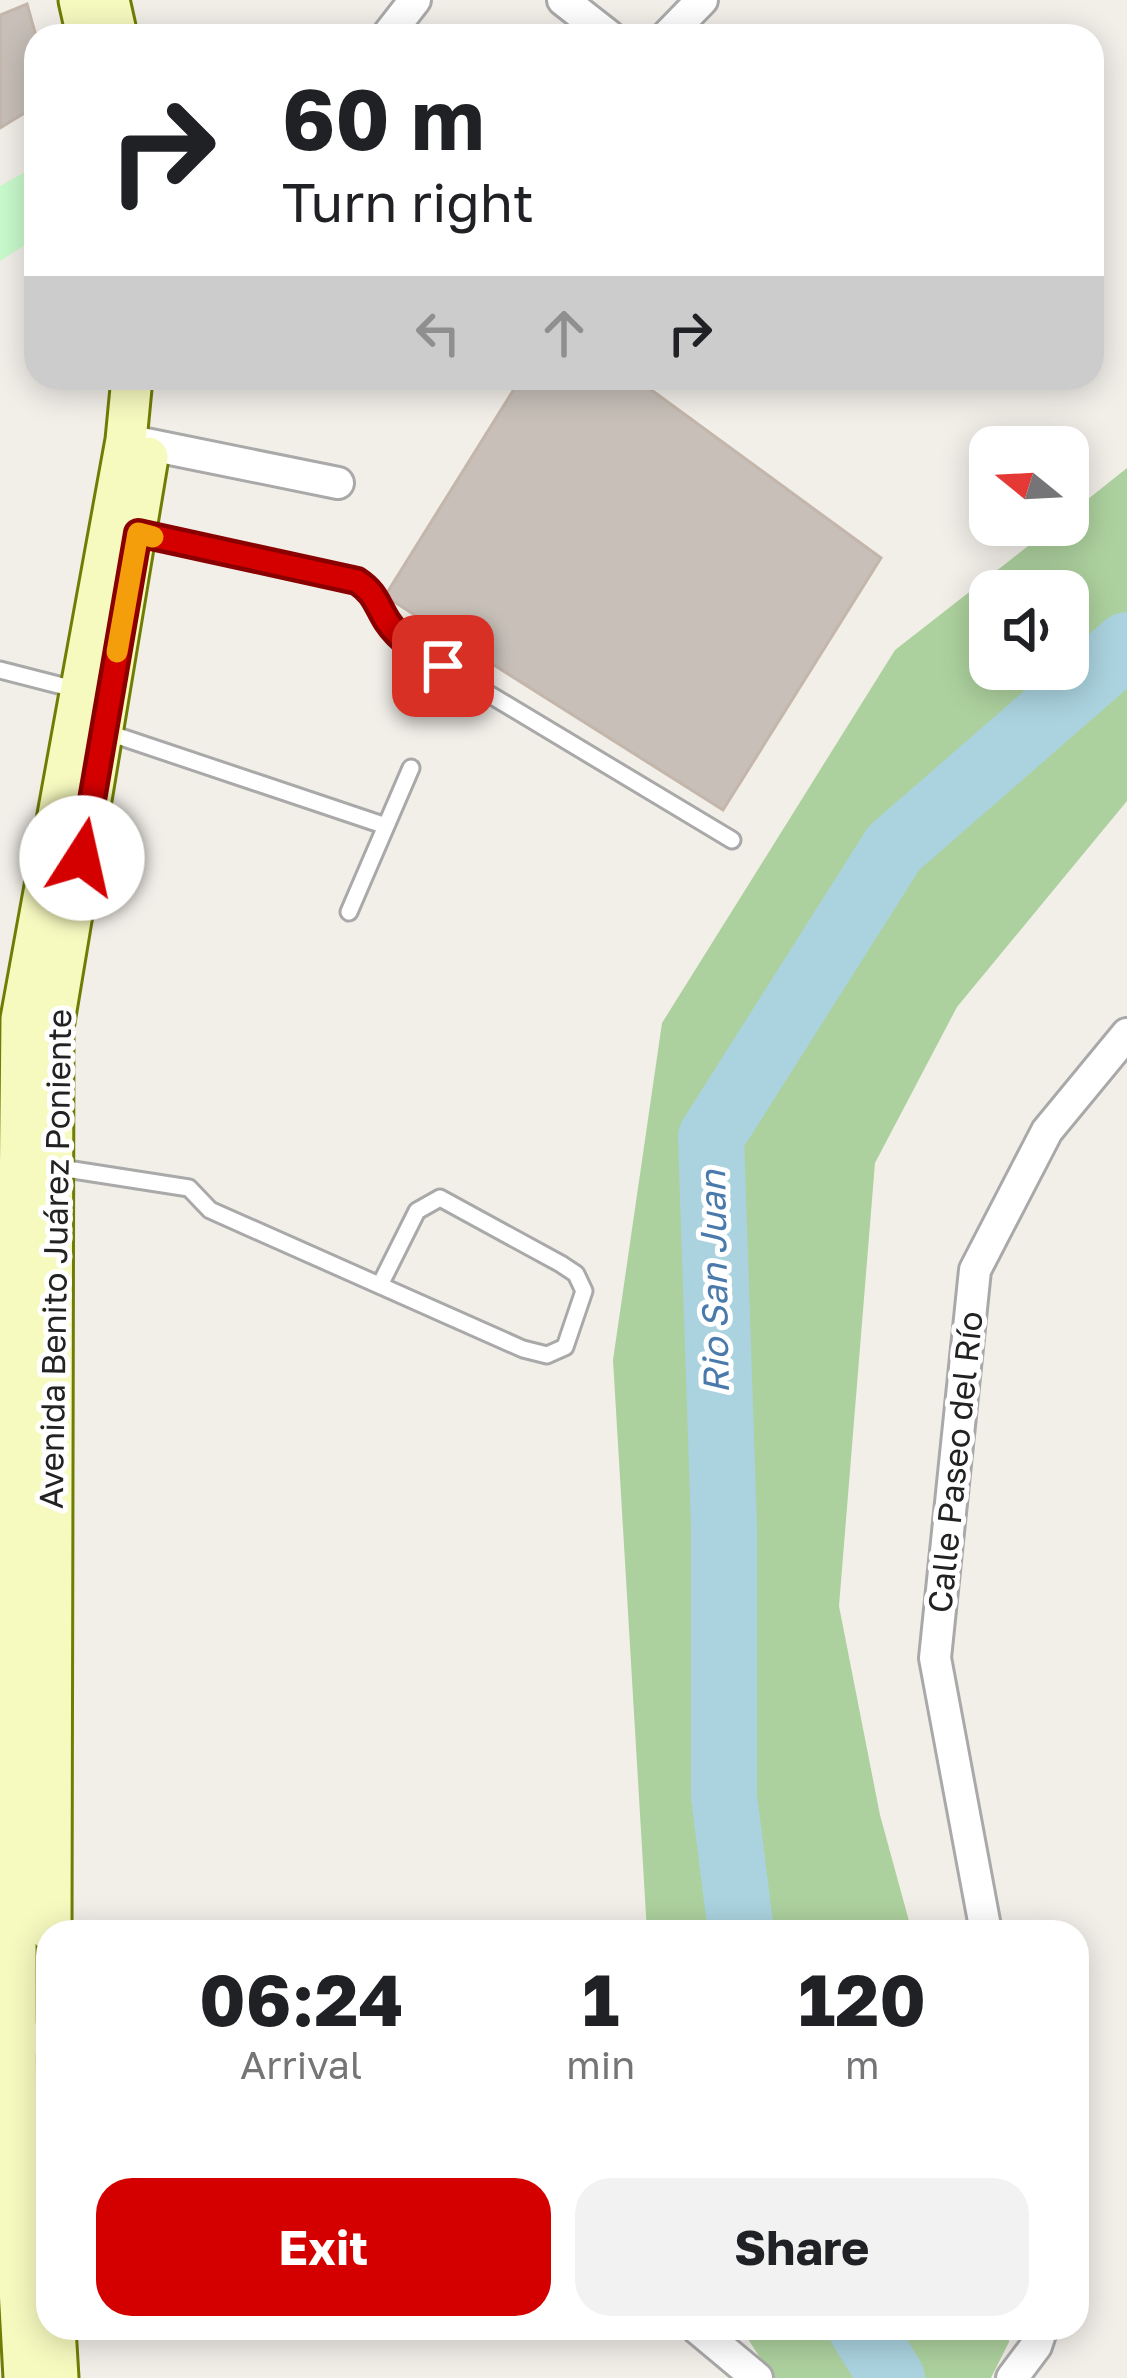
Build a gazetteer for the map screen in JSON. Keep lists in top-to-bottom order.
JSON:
{
  "streets": {
    "main road": ["Avenida Benito Juárez Poniente"],
    "street": ["Calle Paseo del Río"]
  },
  "water": ["Rio San Juan"],
  "north": "left",
  "page": {
    "turn": ["60 m", "Turn right"],
    "eta": [
      "06:24",
      "Arrival",
      "1",
      "min",
      "120",
      "m"
    ],
    "buttons": ["Exit", "Share"]
  }
}
